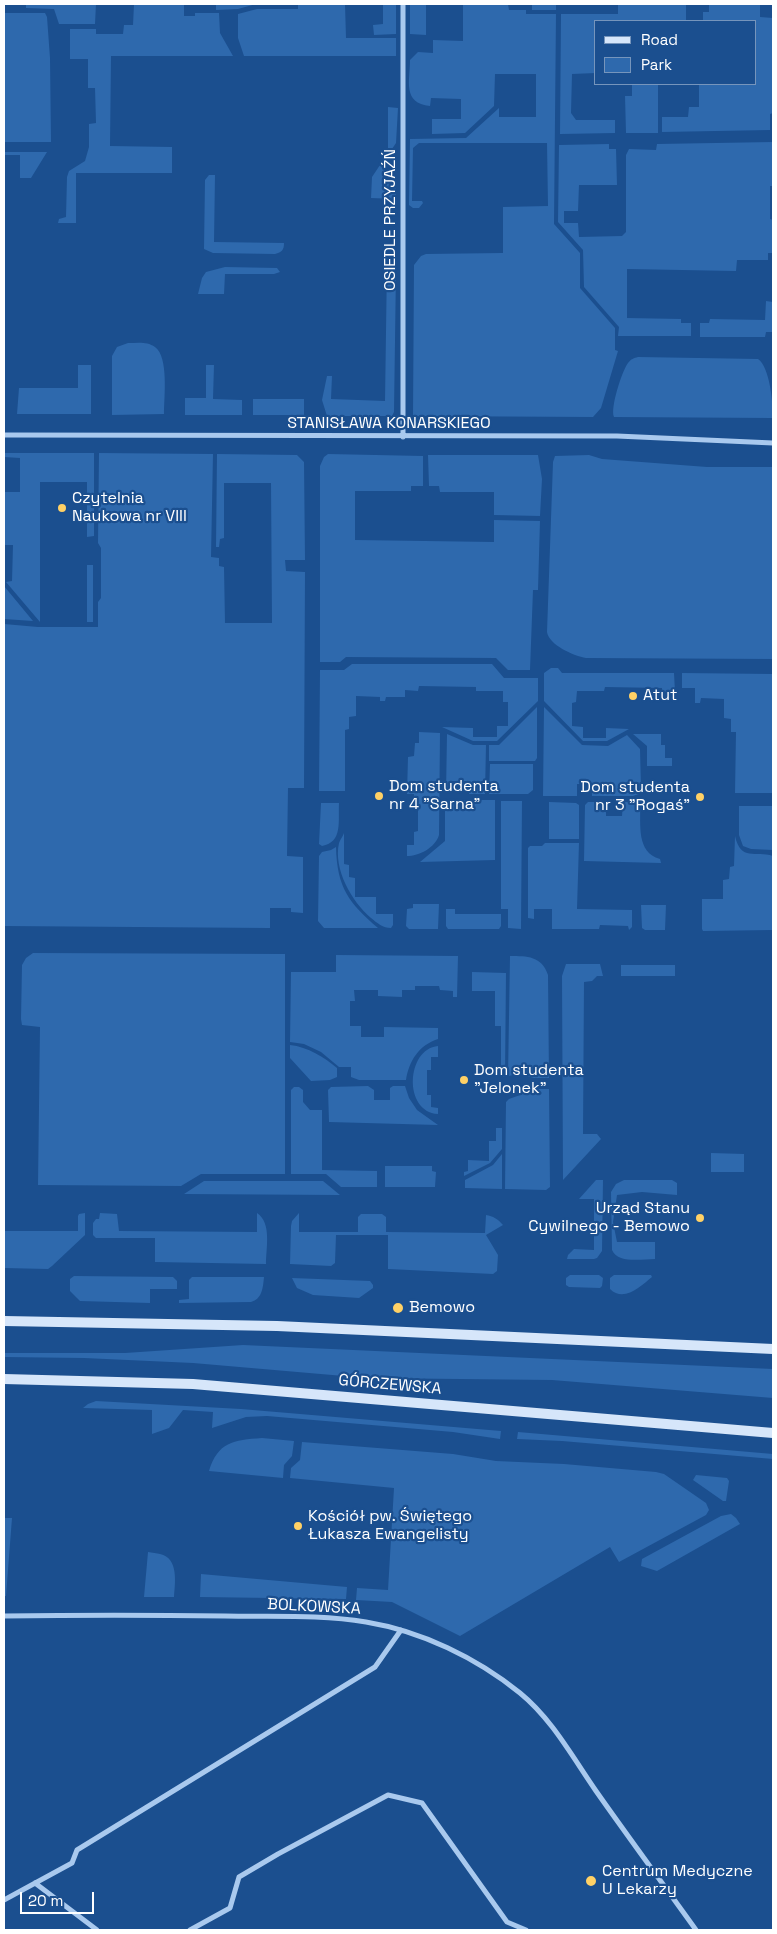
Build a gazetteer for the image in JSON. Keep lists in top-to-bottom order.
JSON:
{
  "streets": {
    "main road": ["GÓRCZEWSKA"],
    "street": ["OSIEDLE PRZYJAŹŃ", "STANISŁAWA KONARSKIEGO", "BOLKOWSKA"]
  },
  "crossings": [
    ["OSIEDLE PRZYJAŹŃ", "STANISŁAWA KONARSKIEGO"]
  ],
  "places": [
    "Czytelnia Naukowa nr VIII",
    "Atut",
    "Dom studenta nr 4 \"Sarna\"",
    "Dom studenta nr 3 \"Rogaś\"",
    "Dom studenta \"Jelonek\"",
    "Urząd Stanu Cywilnego - Bemowo",
    "Bemowo",
    "Kościół pw. Świętego Łukasza Ewangelisty",
    "Centrum Medyczne U Lekarzy"
  ],
  "legend": ["Road", "Park"],
  "scale_bar": "20 m"
}
